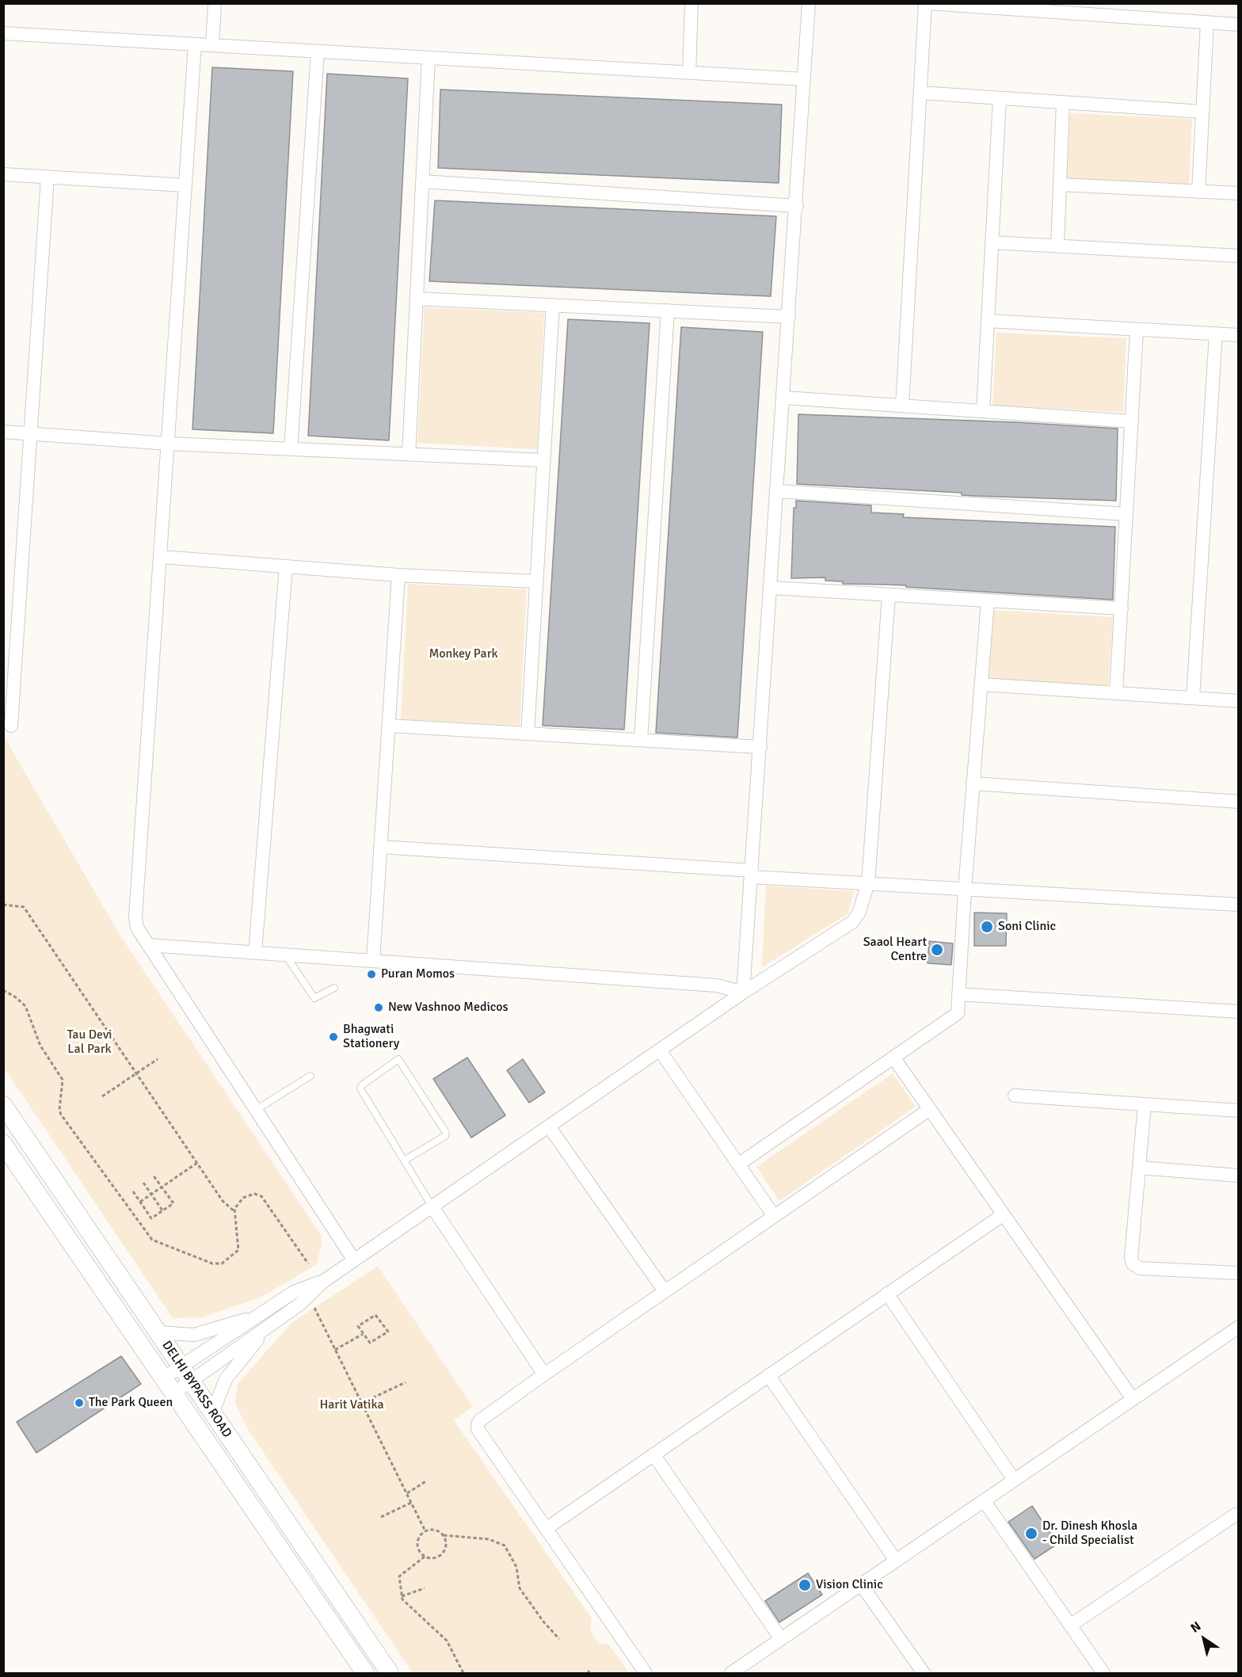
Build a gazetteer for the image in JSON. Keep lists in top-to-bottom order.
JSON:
{
  "streets": {
    "main road": ["DELHI BYPASS ROAD"]
  },
  "parks": ["Monkey Park", "Tau Devi Lal Park", "Harit Vatika"],
  "places": [
    "Soni Clinic",
    "Saaol Heart Centre",
    "Puran Momos",
    "New Vashnoo Medicos",
    "Bhagwati Stationery",
    "The Park Queen",
    "Dr. Dinesh Khosla - Child Specialist",
    "Vision Clinic"
  ],
  "north": "top left"
}
